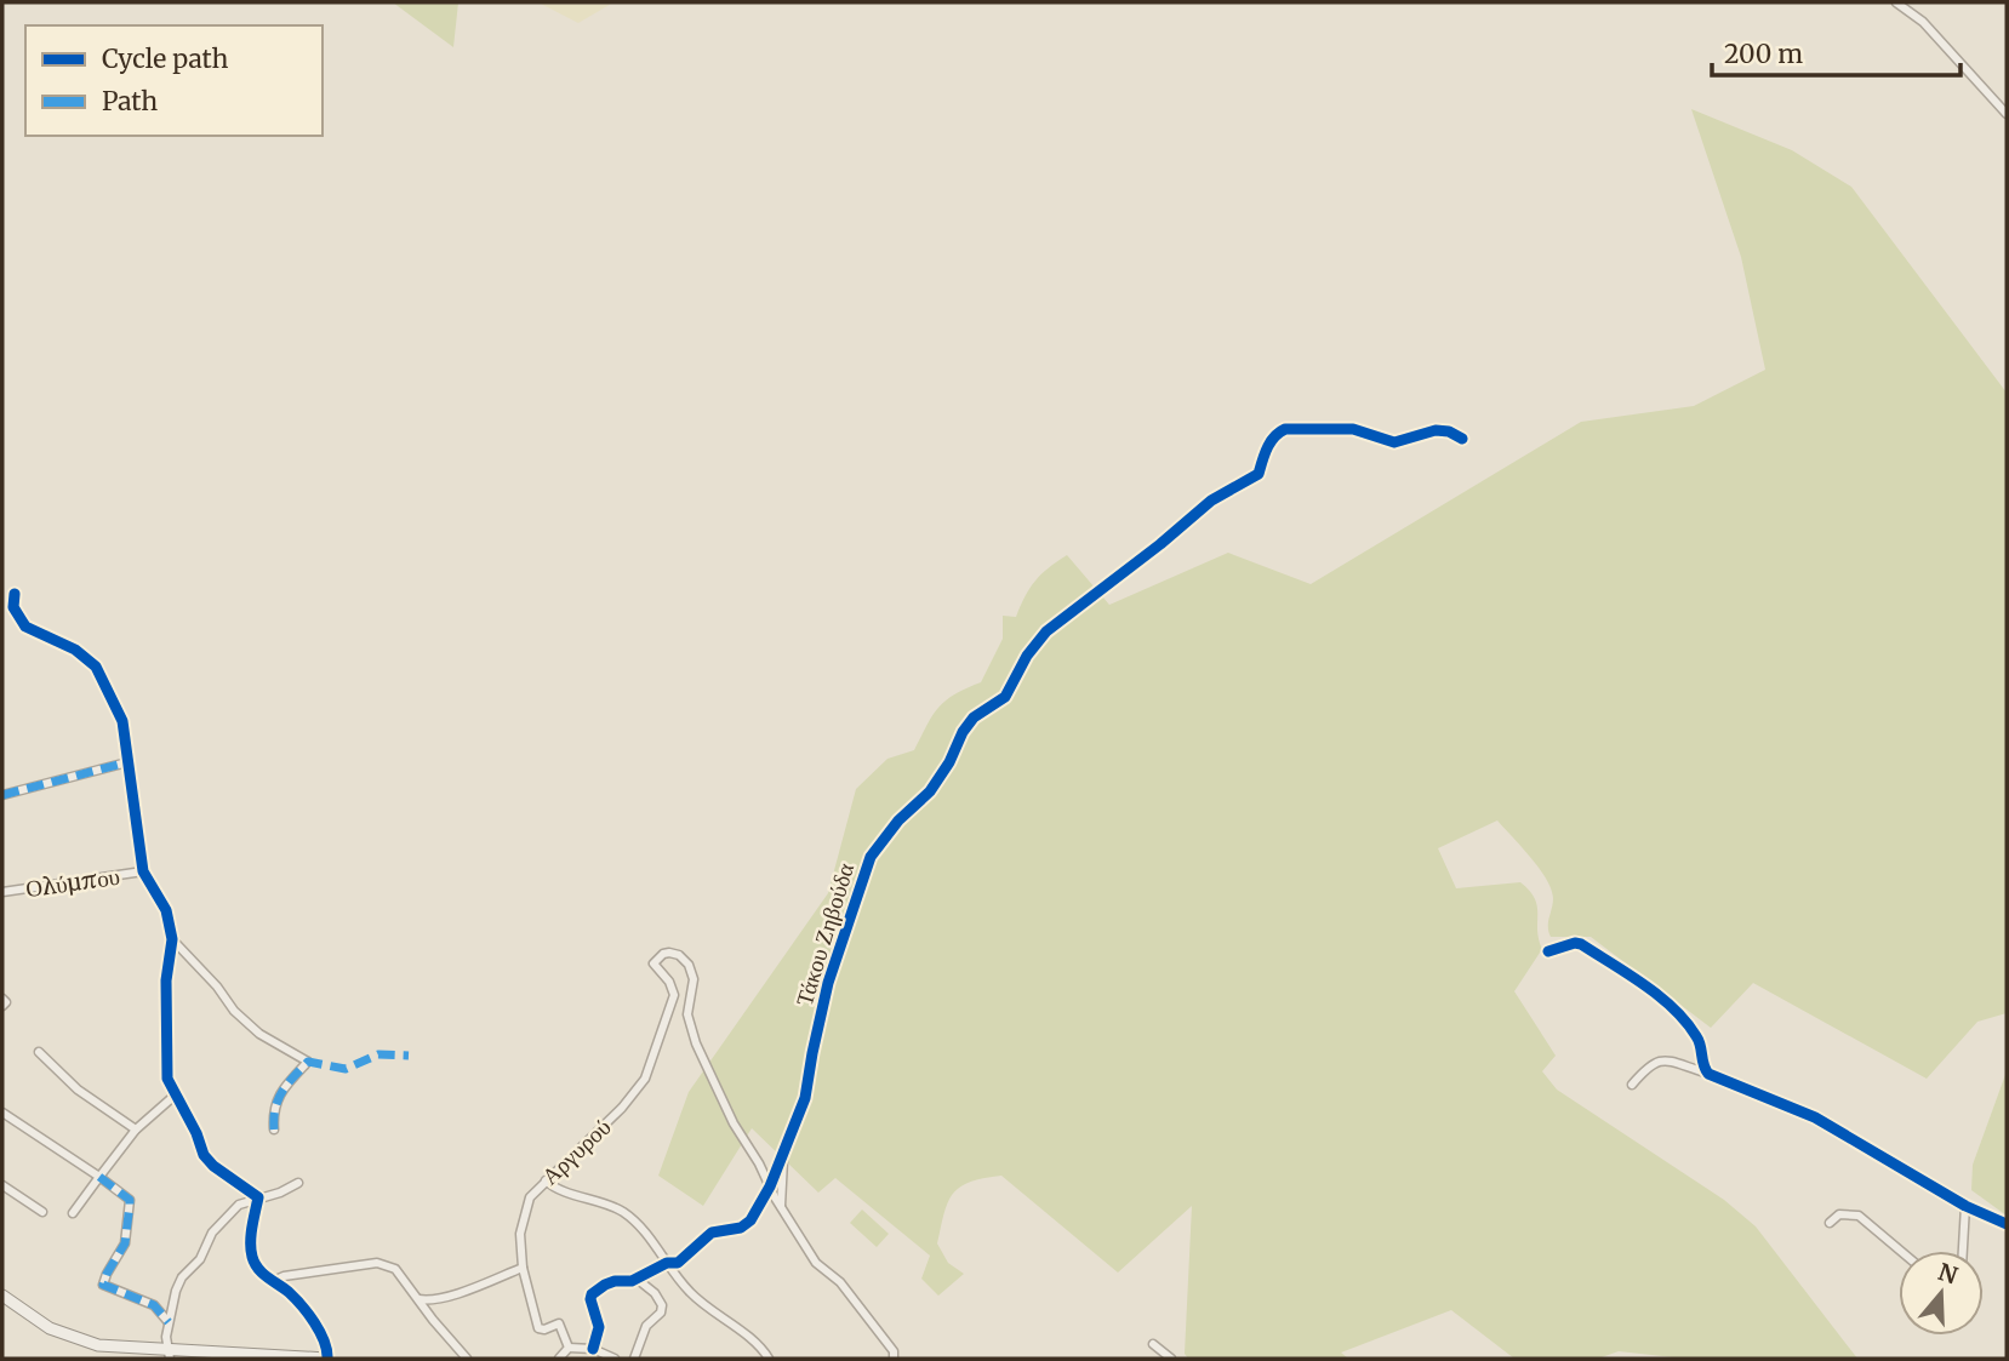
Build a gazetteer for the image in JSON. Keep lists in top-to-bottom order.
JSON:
{
  "streets": {
    "street": ["Ολύμπου", "Τάκου Ζηβούδα", "Αργυρού"]
  },
  "crossings": [
    ["Τάκου Ζηβούδα", "Αργυρού"]
  ],
  "legend": ["Cycle path", "Path"],
  "scale_bar": "200 m",
  "north": "top"
}
